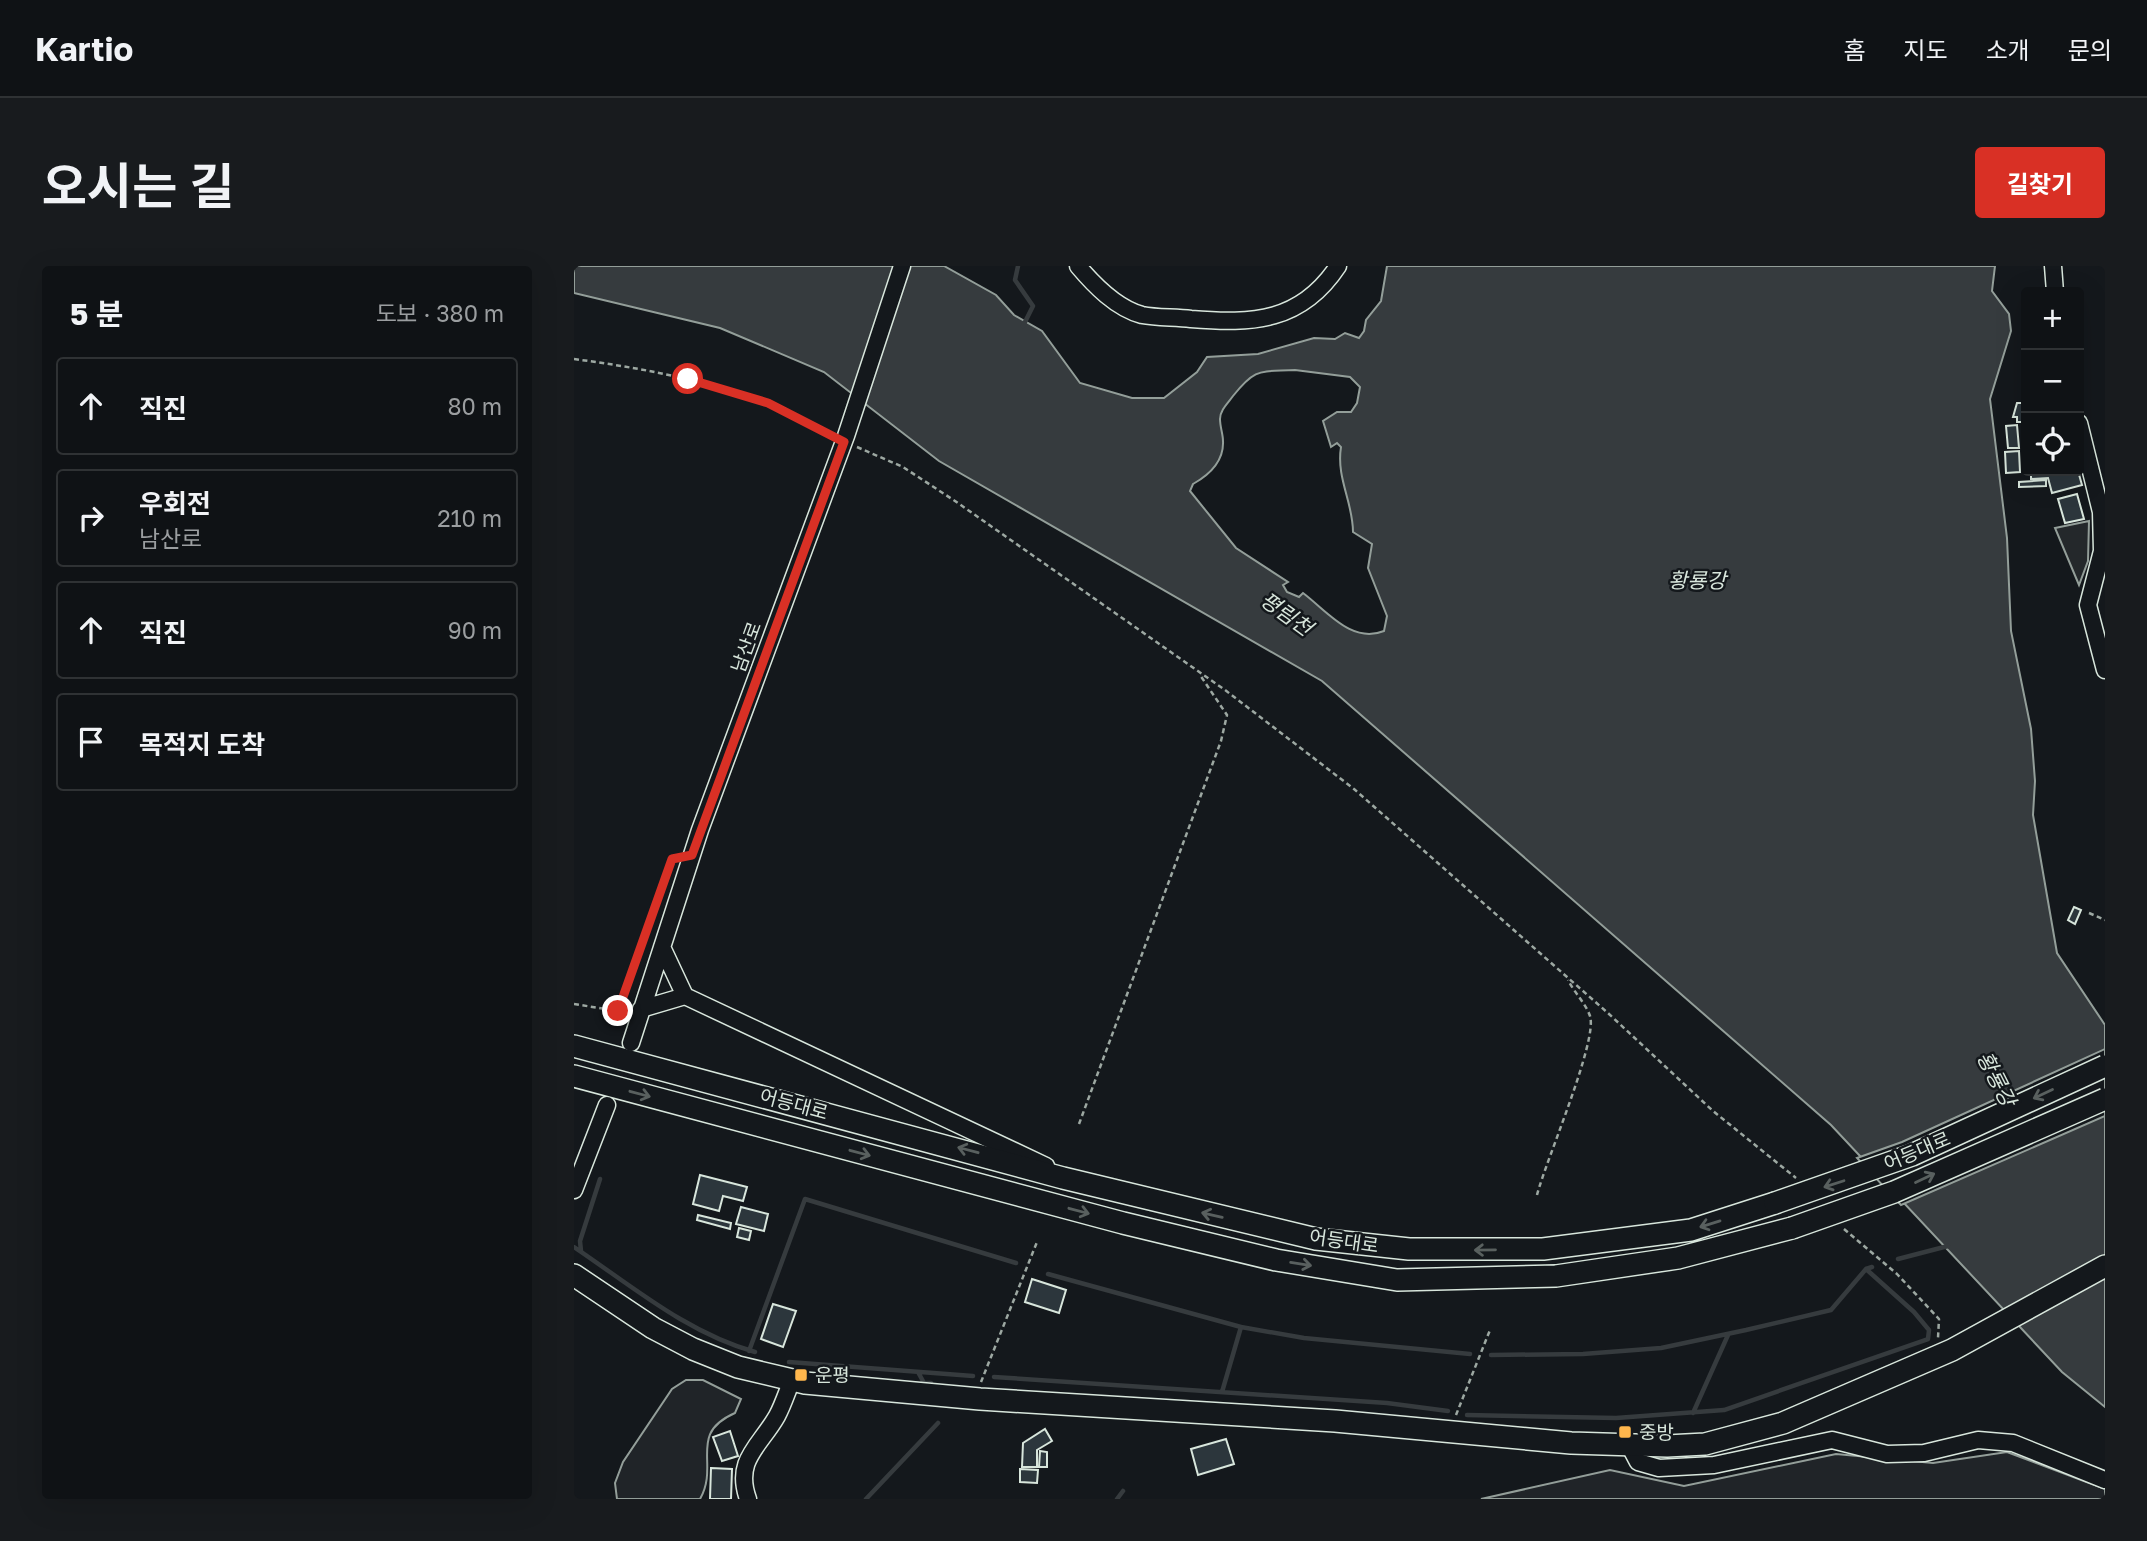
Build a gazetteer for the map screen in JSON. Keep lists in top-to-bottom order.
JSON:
{
  "streets": {
    "main road": ["어등대로"],
    "street": ["남산로"]
  },
  "water": ["황룡강", "평림천"],
  "places": {
    "transit": ["운평", "중방"]
  },
  "page": {
    "header": "Kartio",
    "nav": [
      "홈",
      "지도",
      "소개",
      "문의"
    ],
    "title": "오시는 길",
    "buttons": "길찾기",
    "heading": ["5 분", "도보 · 380 m"],
    "map_buttons": ["+", "−"],
    "list": [
      ["직진", "80 m"],
      ["우회전", "남산로", "210 m"],
      ["직진", "90 m"],
      "목적지 도착"
    ]
  }
}
